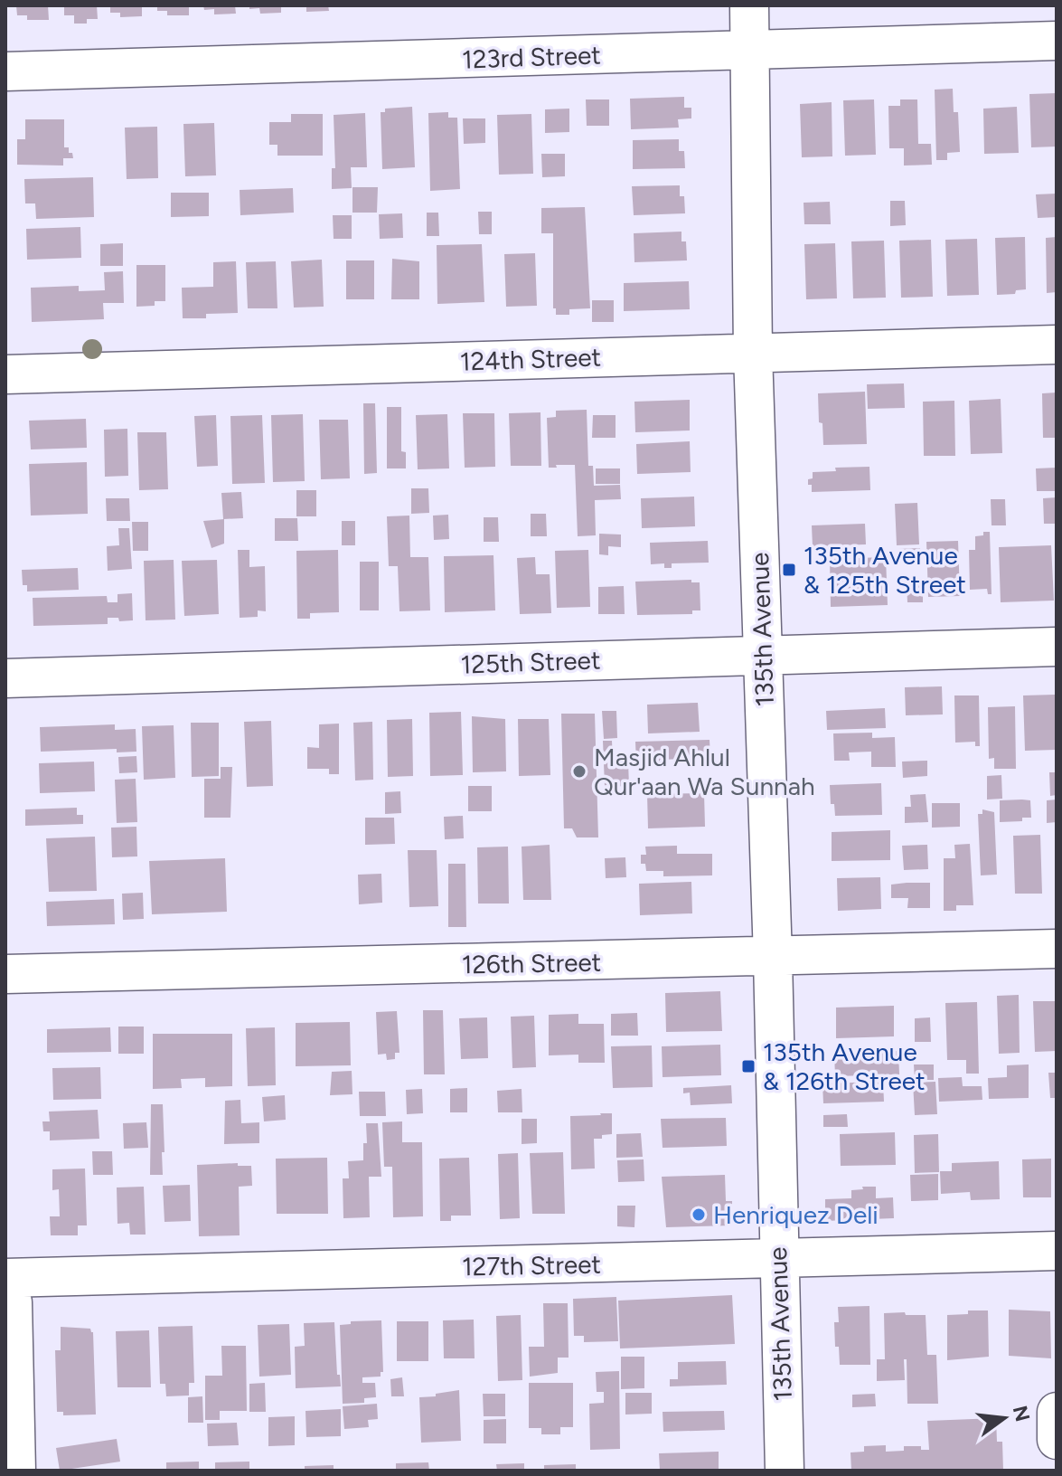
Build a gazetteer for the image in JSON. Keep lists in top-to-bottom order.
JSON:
{
  "streets": {
    "street": [
      "123rd Street",
      "124th Street",
      "135th Avenue",
      "125th Street",
      "126th Street",
      "127th Street"
    ]
  },
  "crossings": [
    ["123rd Street", "135th Avenue"],
    ["124th Street", "135th Avenue"],
    ["135th Avenue", "125th Street"],
    ["135th Avenue", "126th Street"],
    ["135th Avenue", "127th Street"]
  ],
  "places": {
    "transit": ["135th Avenue & 125th Street", "135th Avenue & 126th Street"],
    "other": ["Masjid Ahlul Qur'aan Wa Sunnah", "Henriquez Deli"]
  },
  "north": "right"
}
